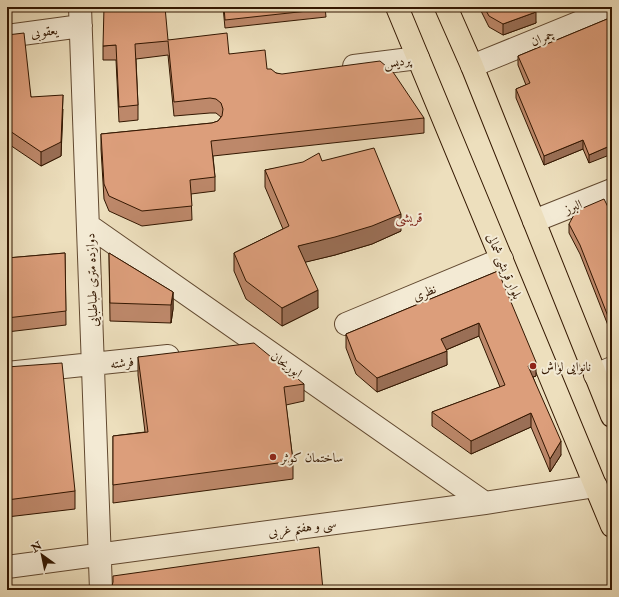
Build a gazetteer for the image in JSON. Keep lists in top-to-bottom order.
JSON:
{
  "streets": {
    "main road": ["بلوار قریشی شمالی"],
    "street": [
      "یعقوبی",
      "چمران",
      "پردیس",
      "البرز",
      "دوازده متری طباطبایی",
      "نظری",
      "فرشته",
      "ابوریحان",
      "سی و هفتم غربی"
    ]
  },
  "crossings": [
    ["یعقوبی", "دوازده متری طباطبایی"],
    ["پردیس", "بلوار قریشی شمالی"],
    ["بلوار قریشی شمالی", "نظری"],
    ["بلوار قریشی شمالی", "سی و هفتم غربی"],
    ["دوازده متری طباطبایی", "فرشته"],
    ["دوازده متری طباطبایی", "ابوریحان"],
    ["دوازده متری طباطبایی", "سی و هفتم غربی"],
    ["ابوریحان", "سی و هفتم غربی"]
  ],
  "districts": ["قریشی"],
  "places": ["نانوایی لواش", "ساختمان کوثر"],
  "north": "top left"
}
